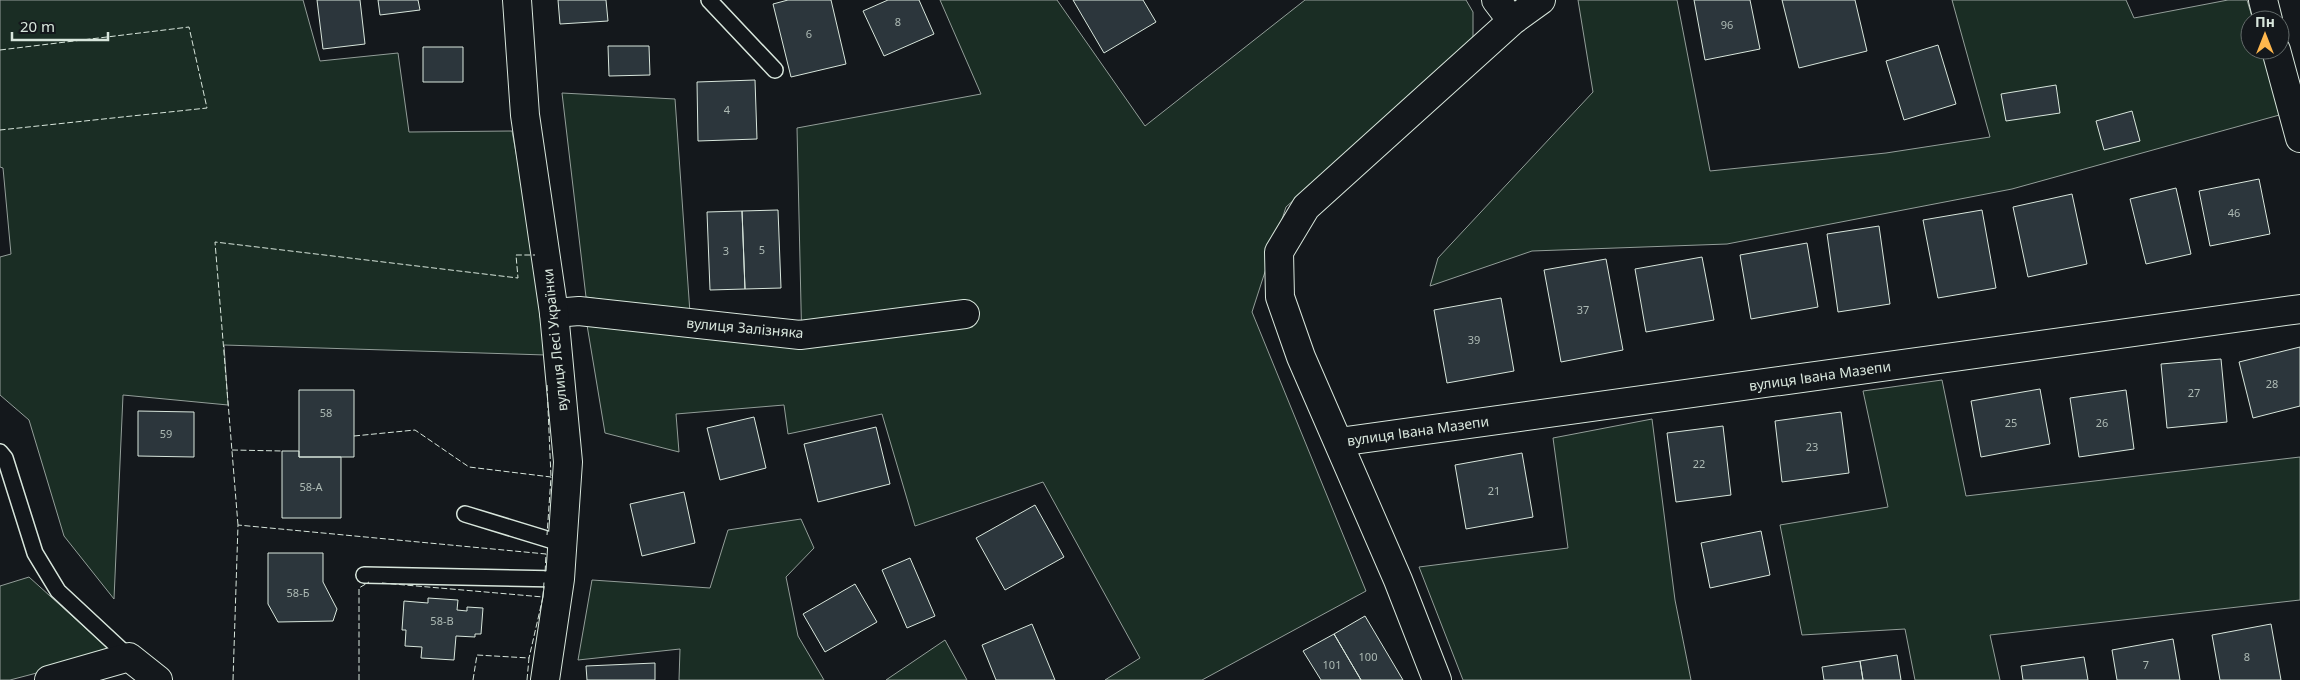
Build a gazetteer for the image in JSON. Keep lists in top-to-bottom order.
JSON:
{
  "streets": {
    "street": ["вулиця Залізняка", "вулиця Лесі Українки", "вулиця Івана Мазепи"]
  },
  "crossings": [
    ["вулиця Залізняка", "вулиця Лесі Українки"]
  ],
  "house_numbers": [
    "8",
    "96",
    "6",
    "4",
    "46",
    "5",
    "3",
    "37",
    "39",
    "28",
    "27",
    "58",
    "25",
    "26",
    "59",
    "23",
    "22",
    "58-А",
    "21",
    "58-Б",
    "58-В",
    "100",
    "8",
    "101",
    "7"
  ],
  "scale_bar": "20 m",
  "north": "top"
}
